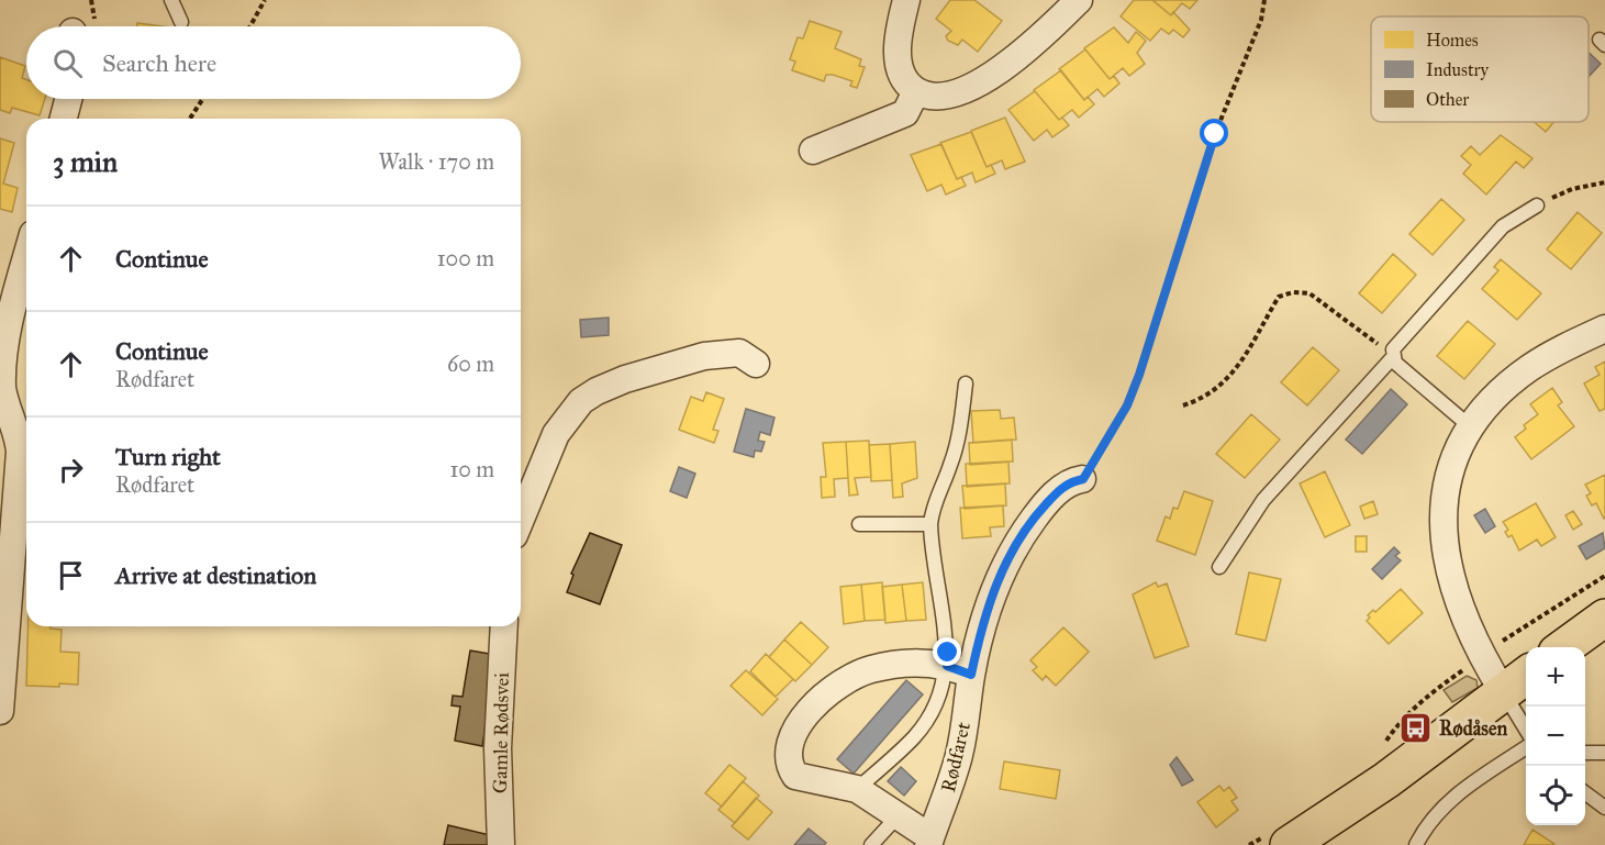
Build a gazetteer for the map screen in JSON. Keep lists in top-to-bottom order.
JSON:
{
  "streets": {
    "street": ["Gamle Rødsvei", "Rødfaret"]
  },
  "places": {
    "bus stop": ["Rødåsen"]
  },
  "legend": ["Homes", "Industry", "Other"],
  "page": {
    "search": "Search here",
    "heading": ["3 min", "Walk · 170 m"],
    "list": [
      ["Continue", "100 m"],
      ["Continue", "Rødfaret", "60 m"],
      ["Turn right", "Rødfaret", "10 m"],
      "Arrive at destination"
    ],
    "map_buttons": ["+", "−"]
  }
}
